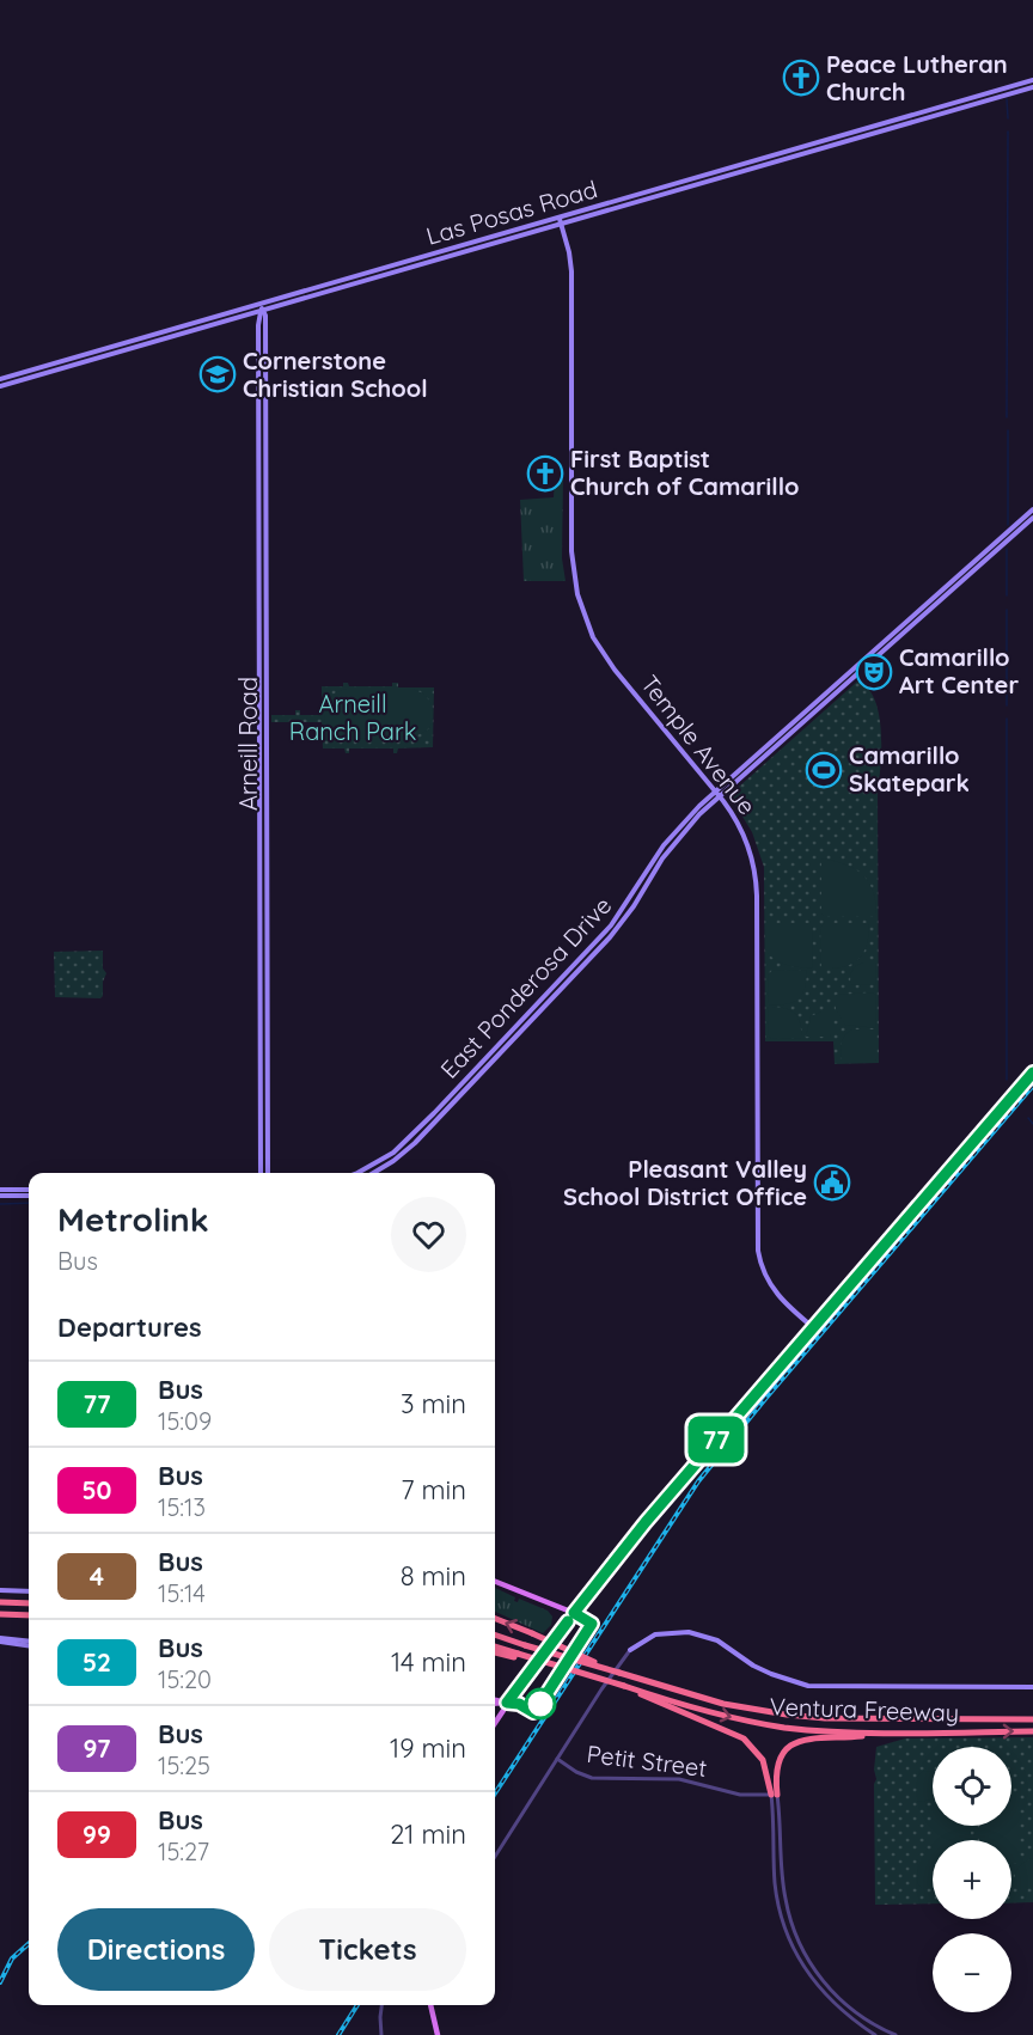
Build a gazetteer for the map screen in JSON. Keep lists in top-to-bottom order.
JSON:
{
  "streets": {
    "highway": ["Ventura Freeway"],
    "main road": [
      "Las Posas Road",
      "Arneill Road",
      "Temple Avenue",
      "East Ponderosa Drive"
    ],
    "street": ["Petit Street"]
  },
  "crossings": [
    ["Las Posas Road", "Arneill Road"],
    ["Las Posas Road", "Temple Avenue"],
    ["Temple Avenue", "East Ponderosa Drive"]
  ],
  "parks": ["Arneill Ranch Park"],
  "places": {
    "church": ["Peace Lutheran Church", "First Baptist Church of Camarillo"],
    "school or university": ["Cornerstone Christian School"],
    "theatre": ["Camarillo Art Center"],
    "sports": ["Camarillo Skatepark"],
    "public building": ["Pleasant Valley School District Office"]
  },
  "lines": ["bus line 77"],
  "page": {
    "on_map": "77",
    "heading": [
      ["Metrolink", "Bus"],
      "Departures"
    ],
    "list": [
      {
        "mark": "77",
        "name": "Bus",
        "note": "15:09",
        "value": "3 min"
      },
      {
        "mark": "50",
        "name": "Bus",
        "note": "15:13",
        "value": "7 min"
      },
      {
        "mark": "4",
        "name": "Bus",
        "note": "15:14",
        "value": "8 min"
      },
      {
        "mark": "52",
        "name": "Bus",
        "note": "15:20",
        "value": "14 min"
      },
      {
        "mark": "97",
        "name": "Bus",
        "note": "15:25",
        "value": "19 min"
      },
      {
        "mark": "99",
        "name": "Bus",
        "note": "15:27",
        "value": "21 min"
      }
    ],
    "map_buttons": ["+", "−"],
    "buttons": ["Directions", "Tickets"]
  }
}
